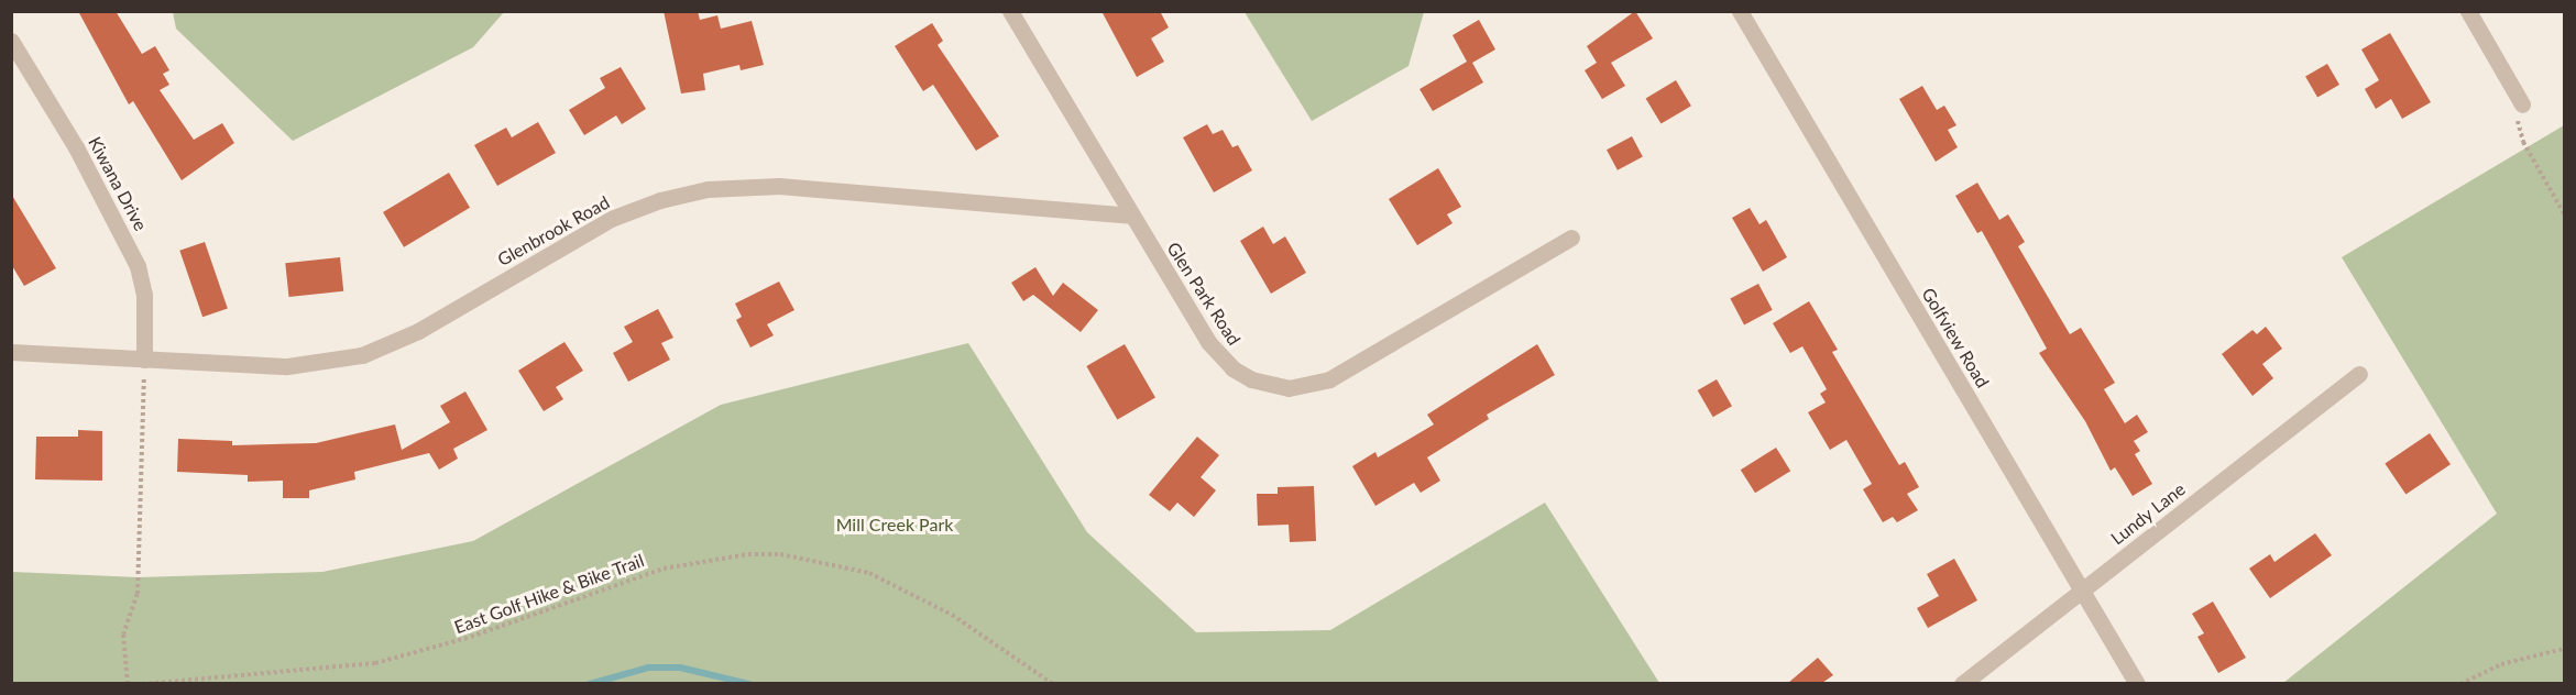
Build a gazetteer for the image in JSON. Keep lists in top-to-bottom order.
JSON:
{
  "streets": {
    "street": [
      "Kiwana Drive",
      "Glenbrook Road",
      "Glen Park Road",
      "Golfview Road",
      "Lundy Lane"
    ],
    "path": ["East Golf Hike & Bike Trail"]
  },
  "crossings": [
    ["Kiwana Drive", "Glenbrook Road"],
    ["Glenbrook Road", "Glen Park Road"],
    ["Golfview Road", "Lundy Lane"]
  ],
  "parks": ["Mill Creek Park"]
}
